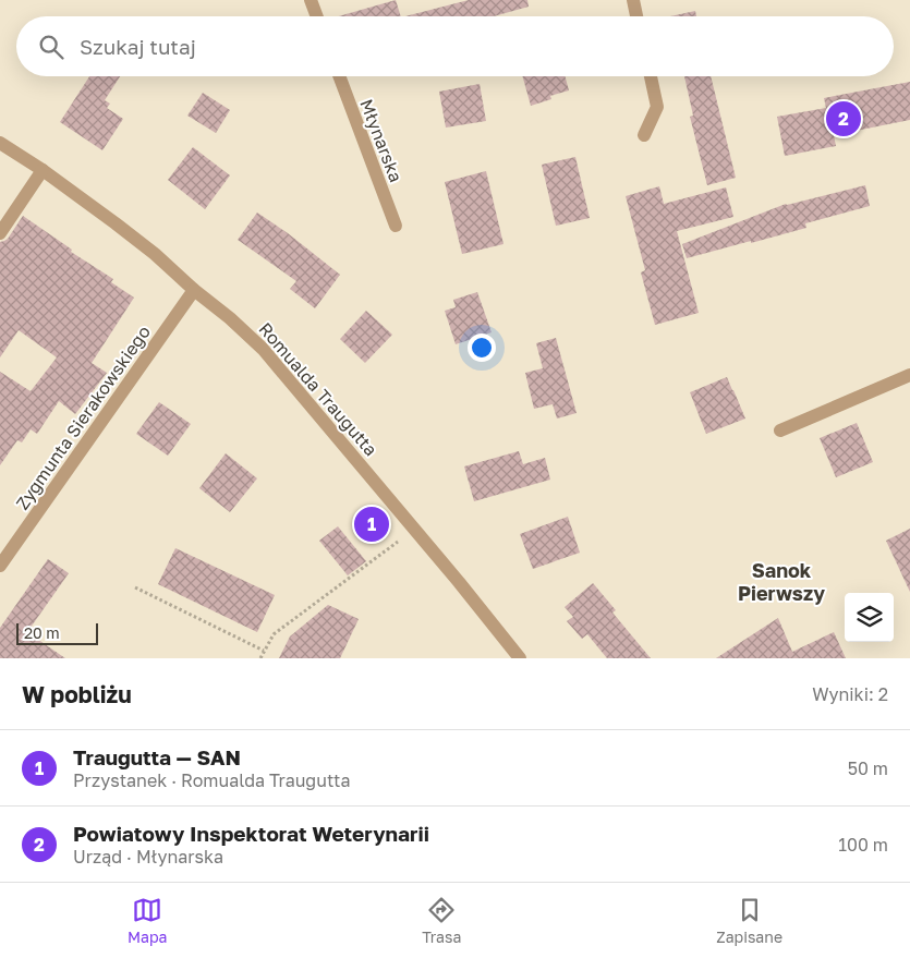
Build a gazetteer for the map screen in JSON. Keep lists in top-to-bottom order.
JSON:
{
  "streets": {
    "street": ["Młynarska", "Romualda Traugutta", "Zygmunta Sierakowskiego"]
  },
  "crossings": [
    ["Romualda Traugutta", "Zygmunta Sierakowskiego"]
  ],
  "districts": ["Sanok Pierwszy"],
  "scale_bar": "20 m",
  "page": {
    "search": "Szukaj tutaj",
    "pins": ["2", "1"],
    "scale": "20 m",
    "heading": ["W pobliżu", "Wyniki: 2"],
    "list": [
      {
        "mark": "1",
        "name": "Traugutta — SAN",
        "note": "Przystanek · Romualda Traugutta",
        "value": "50 m"
      },
      {
        "mark": "2",
        "name": "Powiatowy Inspektorat Weterynarii",
        "note": "Urząd · Młynarska",
        "value": "100 m"
      }
    ],
    "nav": ["Mapa", "Trasa", "Zapisane"]
  }
}
